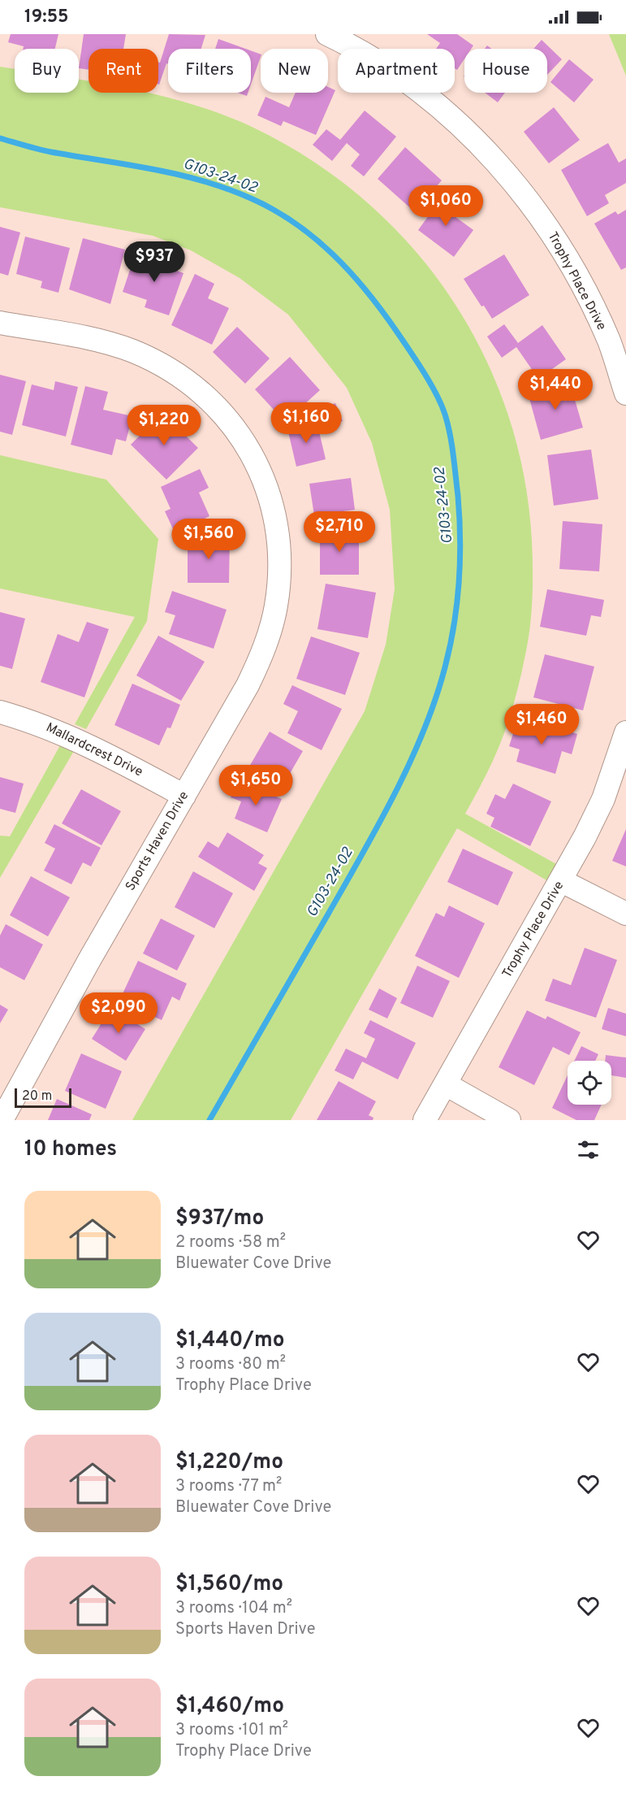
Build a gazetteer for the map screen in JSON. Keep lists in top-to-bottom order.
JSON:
{
  "streets": {
    "street": ["Trophy Place Drive", "Mallardcrest Drive", "Sports Haven Drive"]
  },
  "crossings": [
    ["Mallardcrest Drive", "Sports Haven Drive"]
  ],
  "water": ["G103-24-02"],
  "scale_bar": "20 m",
  "page": {
    "status": "19:55",
    "chip": [
      "Buy",
      "Rent",
      "Filters",
      "New",
      "Apartment",
      "House"
    ],
    "price": [
      "$1,060",
      "$937",
      "$1,440",
      "$1,160",
      "$1,220",
      "$2,710",
      "$1,560",
      "$1,460",
      "$1,650",
      "$2,090"
    ],
    "scale": "20 m",
    "heading": "10 homes",
    "list": [
      {
        "name": "$937/mo",
        "note": "2 rooms · 58 m² · Bluewater Cove Drive"
      },
      {
        "name": "$1,440/mo",
        "note": "3 rooms · 80 m² · Trophy Place Drive"
      },
      {
        "name": "$1,220/mo",
        "note": "3 rooms · 77 m² · Bluewater Cove Drive"
      },
      {
        "name": "$1,560/mo",
        "note": "3 rooms · 104 m² · Sports Haven Drive"
      },
      {
        "name": "$1,460/mo",
        "note": "3 rooms · 101 m² · Trophy Place Drive"
      }
    ]
  }
}
